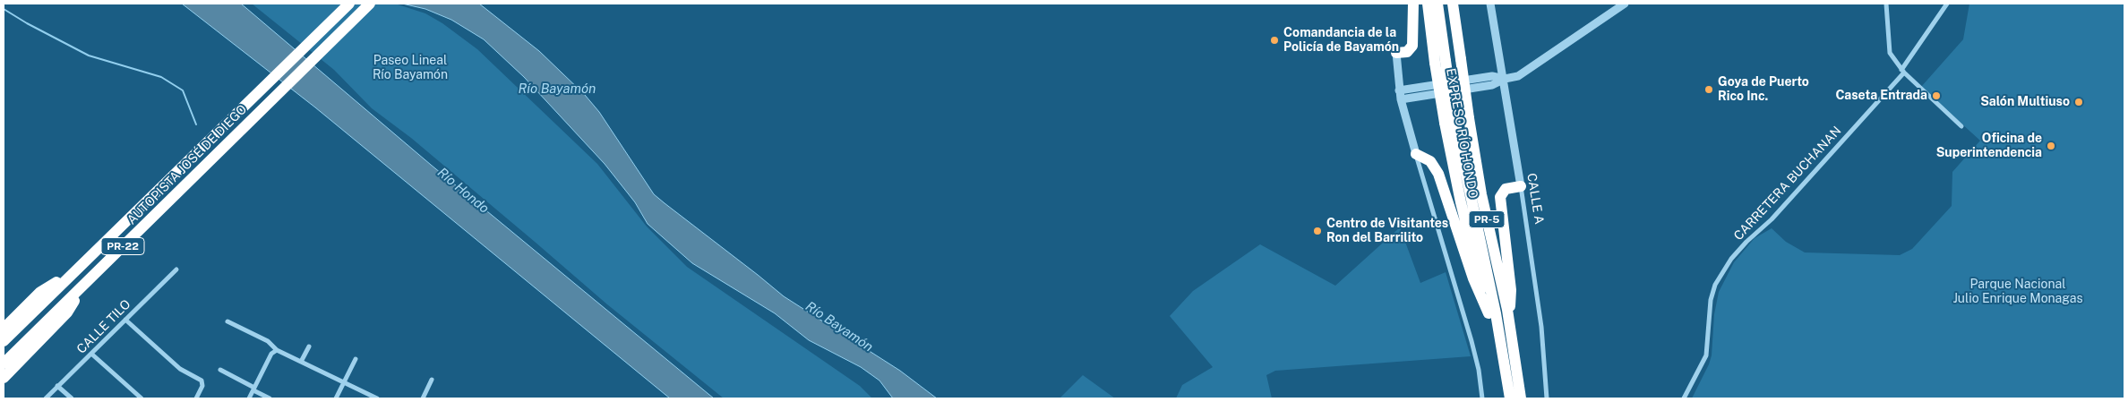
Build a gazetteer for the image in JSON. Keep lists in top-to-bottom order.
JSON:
{
  "streets": {
    "highway": [
      "EXPRESO RÍO HONDO",
      "AUTOPISTA JOSÉ DE DIEGO",
      "PR-5",
      "PR-22"
    ],
    "street": ["CARRETERA BUCHANAN", "CALLE A", "CALLE TILO"]
  },
  "water": ["Río Bayamón", "Río Hondo"],
  "parks": ["Paseo Lineal Río Bayamón", "Parque Nacional Julio Enrique Monagas"],
  "places": [
    "Comandancia de la Policía de Bayamón",
    "Goya de Puerto Rico Inc.",
    "Caseta Entrada",
    "Salón Multiuso",
    "Oficina de Superintendencia",
    "Centro de Visitantes Ron del Barrilito"
  ]
}
